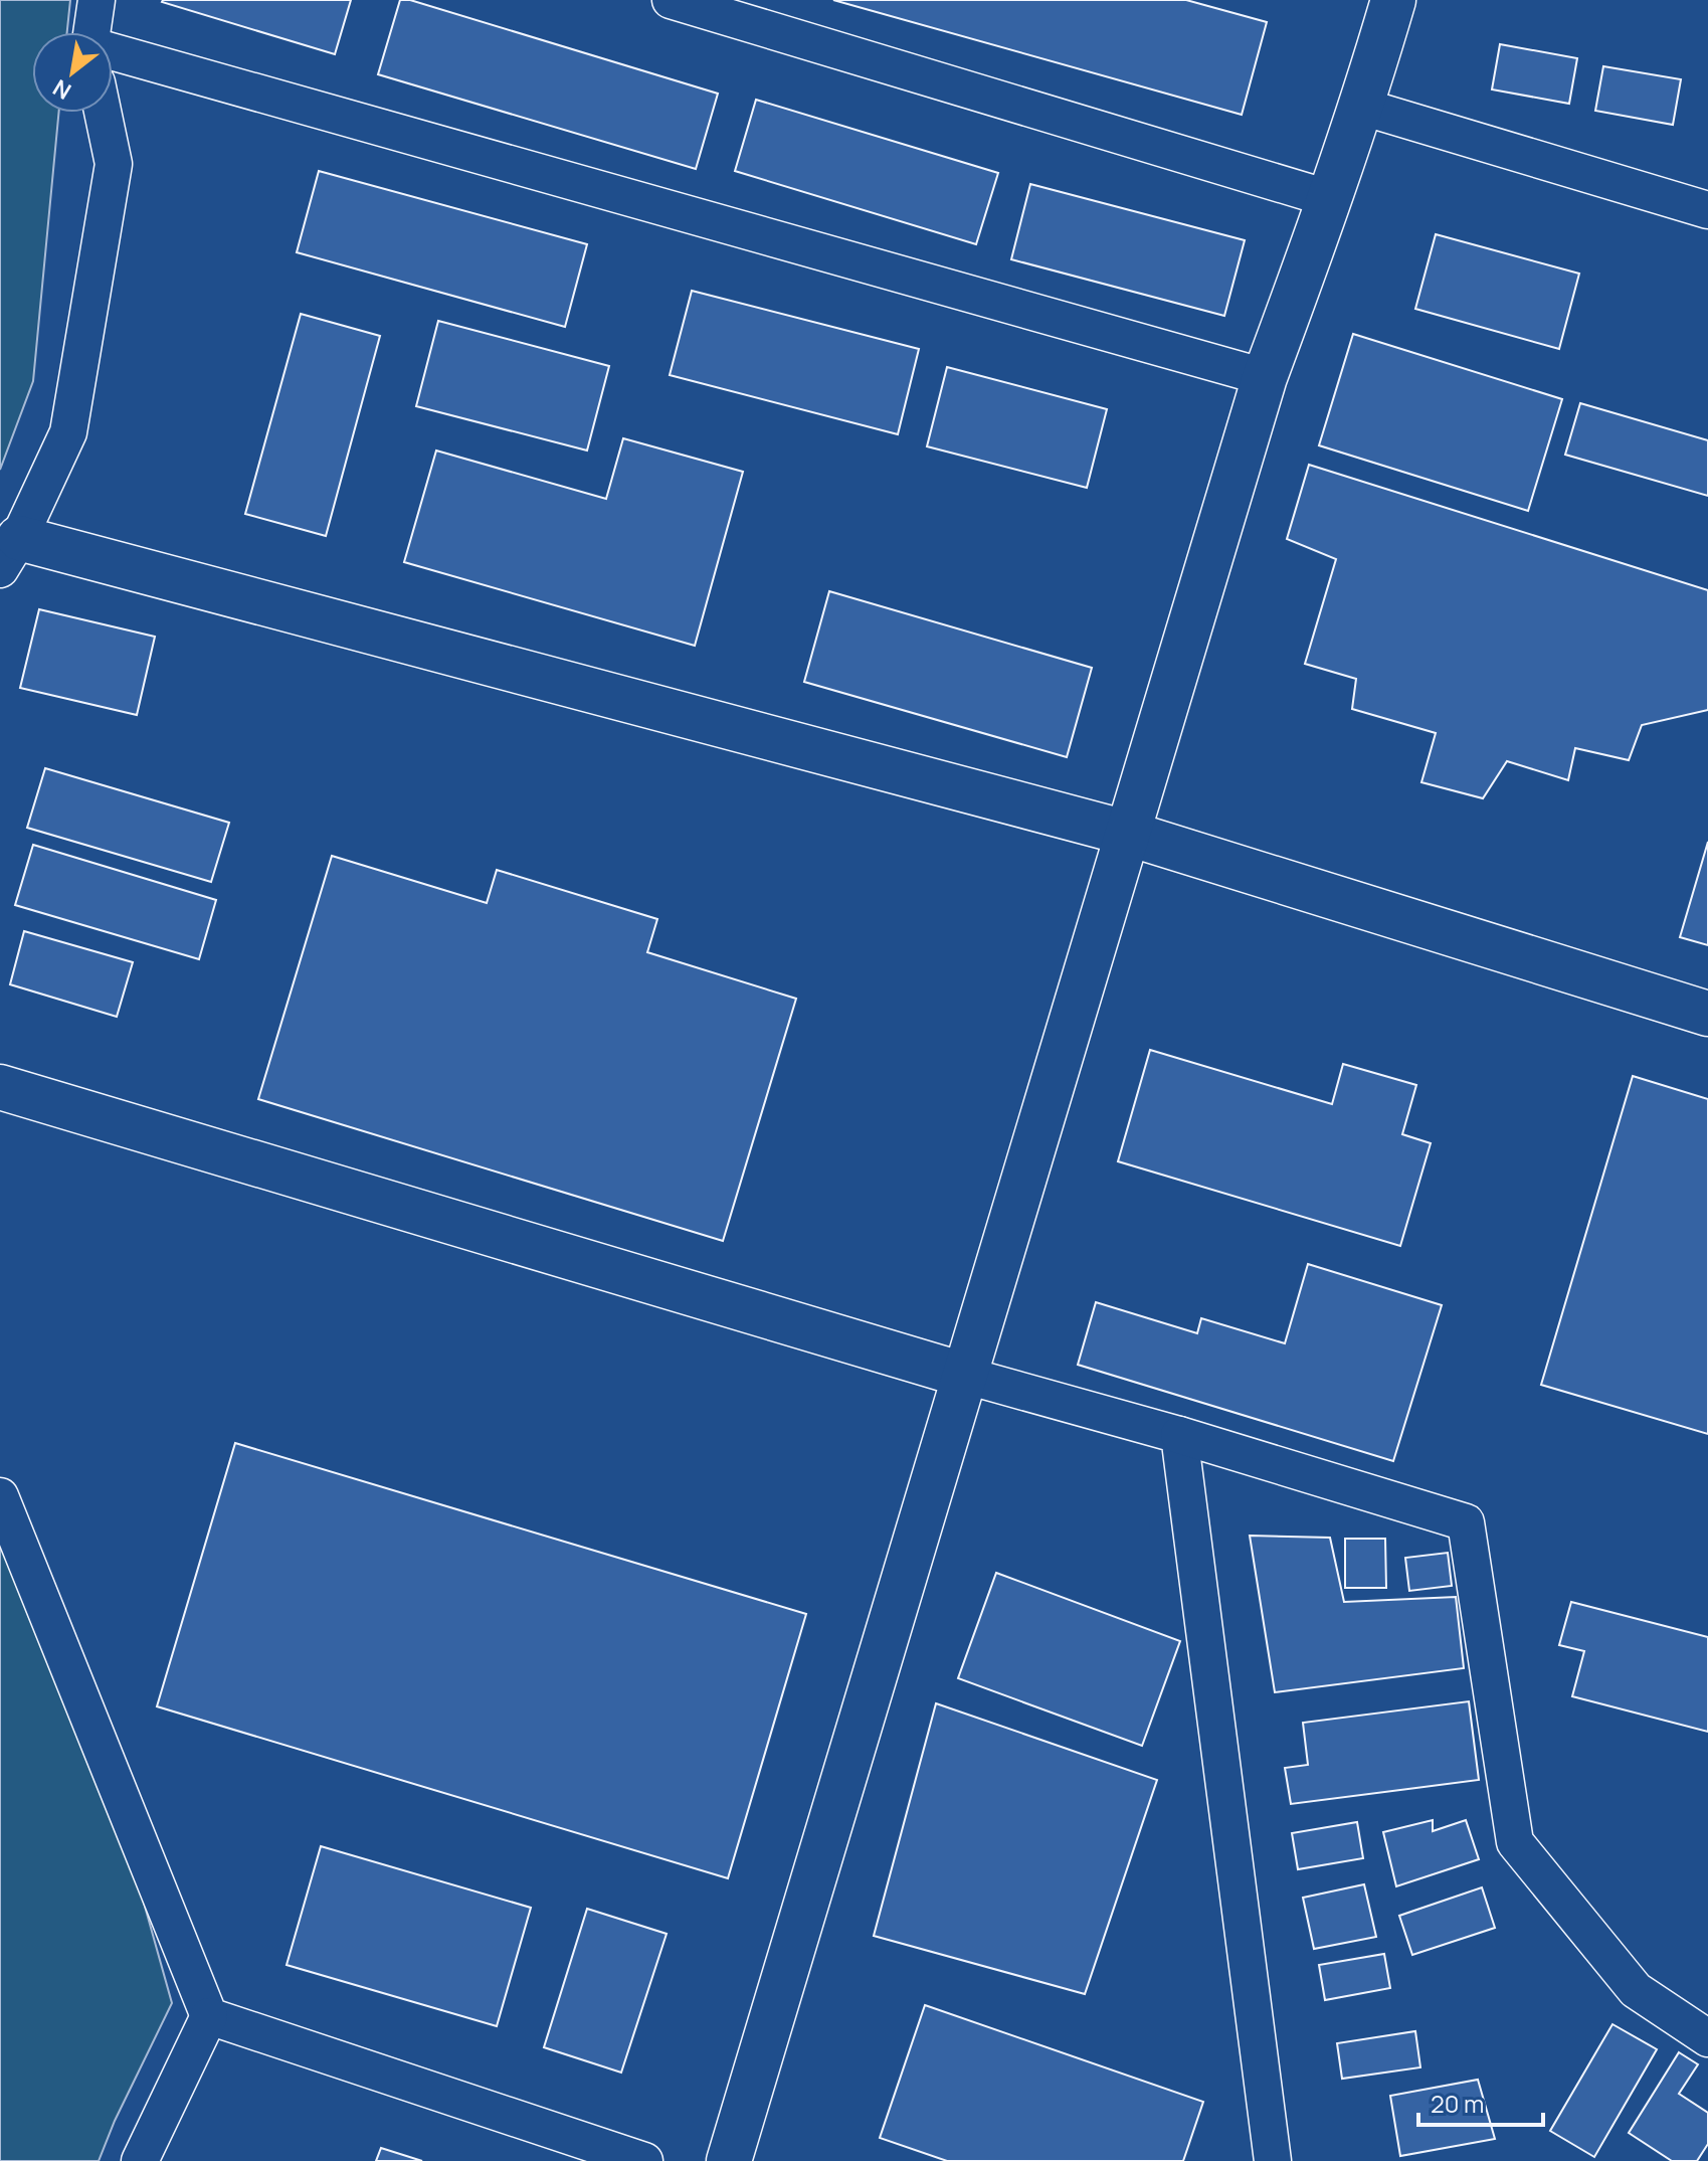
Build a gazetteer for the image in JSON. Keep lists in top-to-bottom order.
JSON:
{
  "scale_bar": "20 m",
  "north": "bottom left"
}
